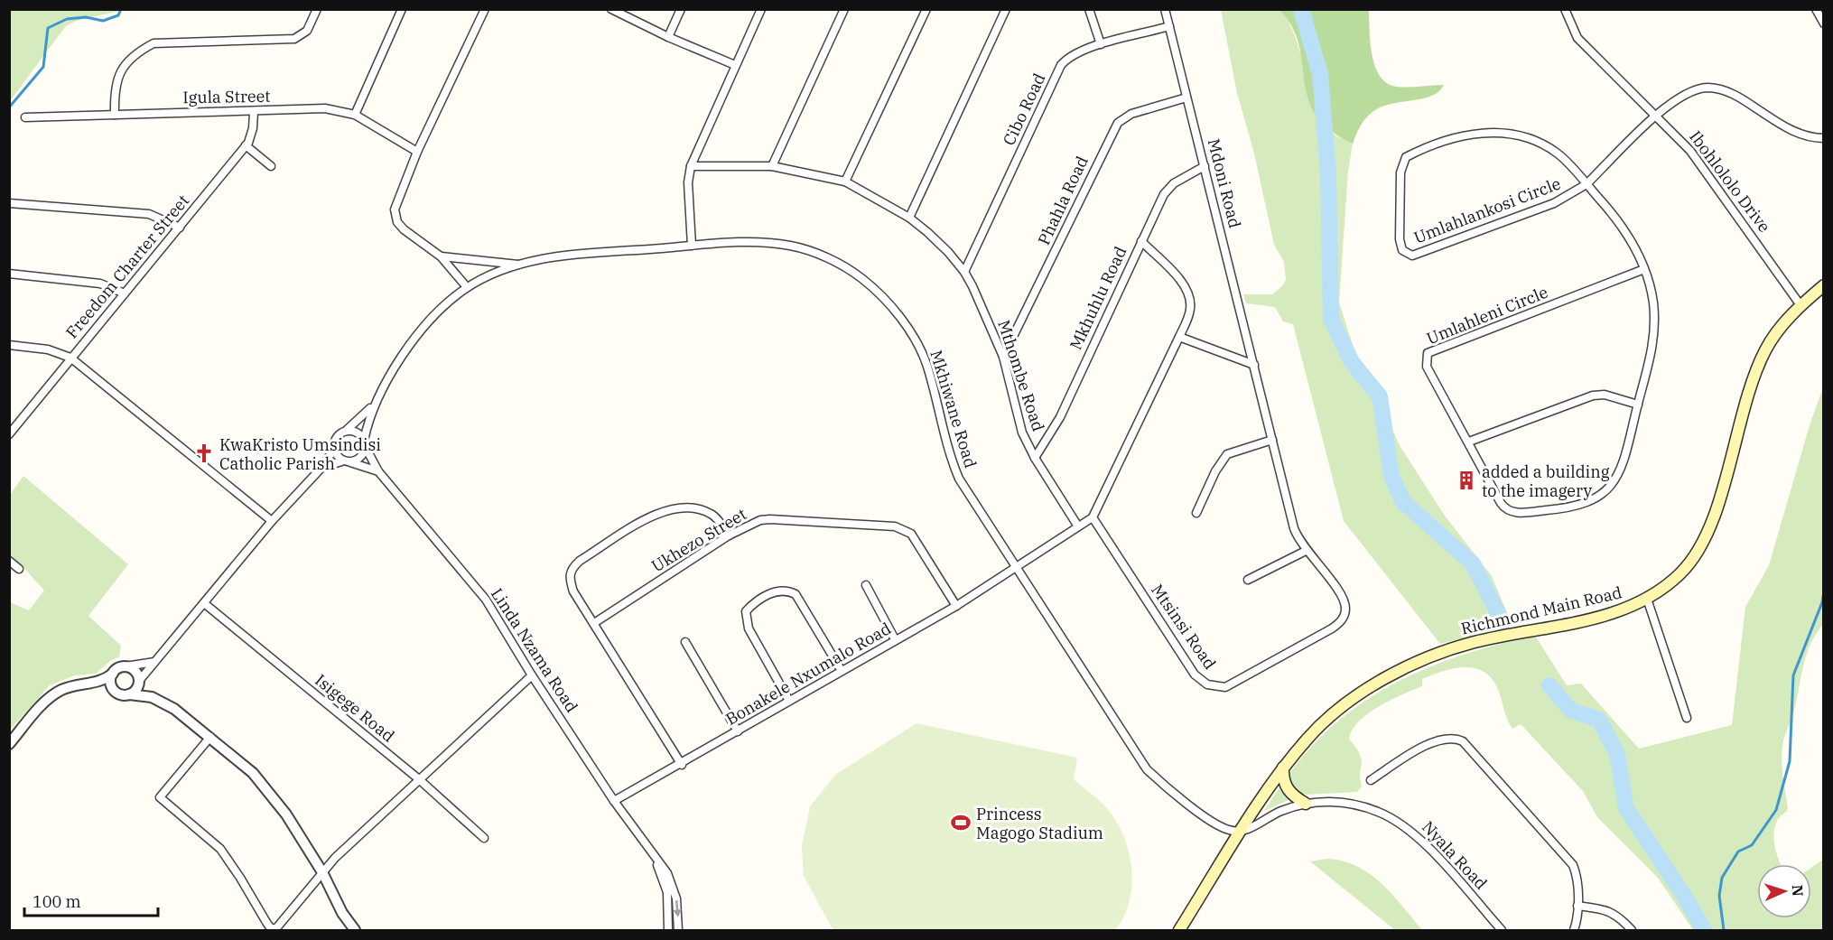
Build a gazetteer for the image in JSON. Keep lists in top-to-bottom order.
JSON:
{
  "streets": {
    "main road": ["Richmond Main Road"],
    "street": [
      "Igula Street",
      "Cibo Road",
      "Ibohlololo Drive",
      "Mdoni Road",
      "Phahla Road",
      "Umlahlankosi Circle",
      "Freedom Charter Street",
      "Mkhuhlu Road",
      "Umlahleni Circle",
      "Mthombe Road",
      "Mkhiwane Road",
      "Ukhezo Street",
      "Mtsinsi Road",
      "Linda Nzama Road",
      "Bonakele Nxumalo Road",
      "Isigege Road",
      "Nyala Road"
    ]
  },
  "crossings": [
    ["Igula Street", "Freedom Charter Street"],
    ["Cibo Road", "Mdoni Road"],
    ["Cibo Road", "Mthombe Road"],
    ["Ibohlololo Drive", "Umlahlankosi Circle"],
    ["Ibohlololo Drive", "Richmond Main Road"],
    ["Mdoni Road", "Phahla Road"],
    ["Mdoni Road", "Mkhuhlu Road"],
    ["Mdoni Road", "Mtsinsi Road"],
    ["Phahla Road", "Mthombe Road"],
    ["Umlahlankosi Circle", "Umlahleni Circle"],
    ["Mkhuhlu Road", "Mthombe Road"],
    ["Mkhiwane Road", "Richmond Main Road"],
    ["Mkhiwane Road", "Linda Nzama Road"],
    ["Mkhiwane Road", "Bonakele Nxumalo Road"],
    ["Mkhiwane Road", "Nyala Road"],
    ["Ukhezo Street", "Bonakele Nxumalo Road"],
    ["Richmond Main Road", "Nyala Road"],
    ["Linda Nzama Road", "Bonakele Nxumalo Road"]
  ],
  "places": {
    "church": ["KwaKristo Umsindisi Catholic Parish"],
    "building": ["added a building to the imagery"],
    "sports": ["Princess Magogo Stadium"]
  },
  "scale_bar": "100 m",
  "north": "right"
}
